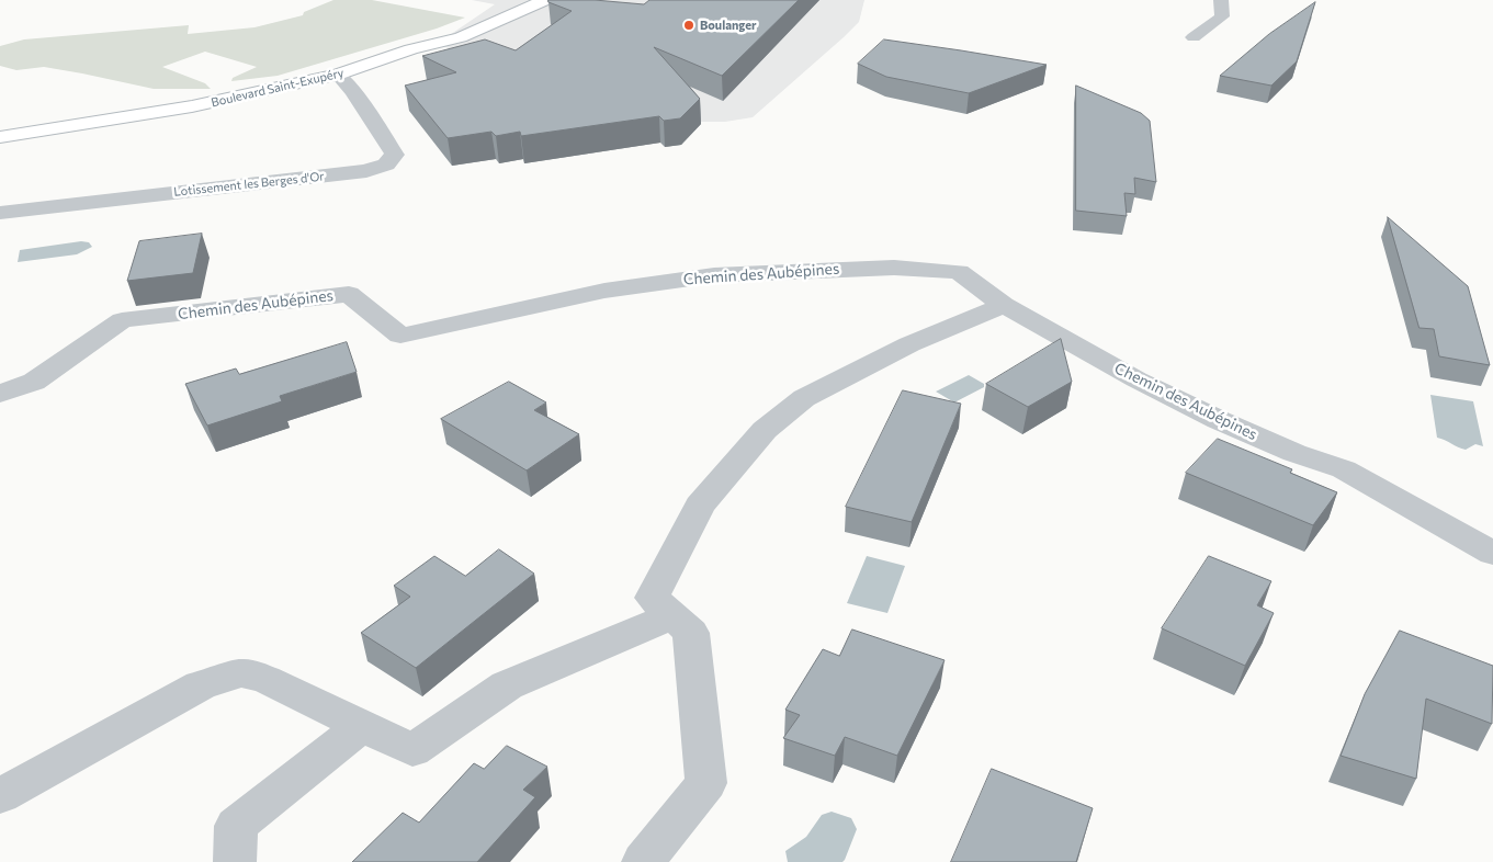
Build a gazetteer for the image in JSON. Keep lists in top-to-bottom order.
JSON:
{
  "streets": {
    "main road": ["Boulevard Saint-Exupéry"],
    "street": ["Lotissement les Berges d'Or", "Chemin des Aubépines"]
  },
  "crossings": [
    ["Boulevard Saint-Exupéry", "Lotissement les Berges d'Or"]
  ],
  "places": ["Boulanger"]
}
